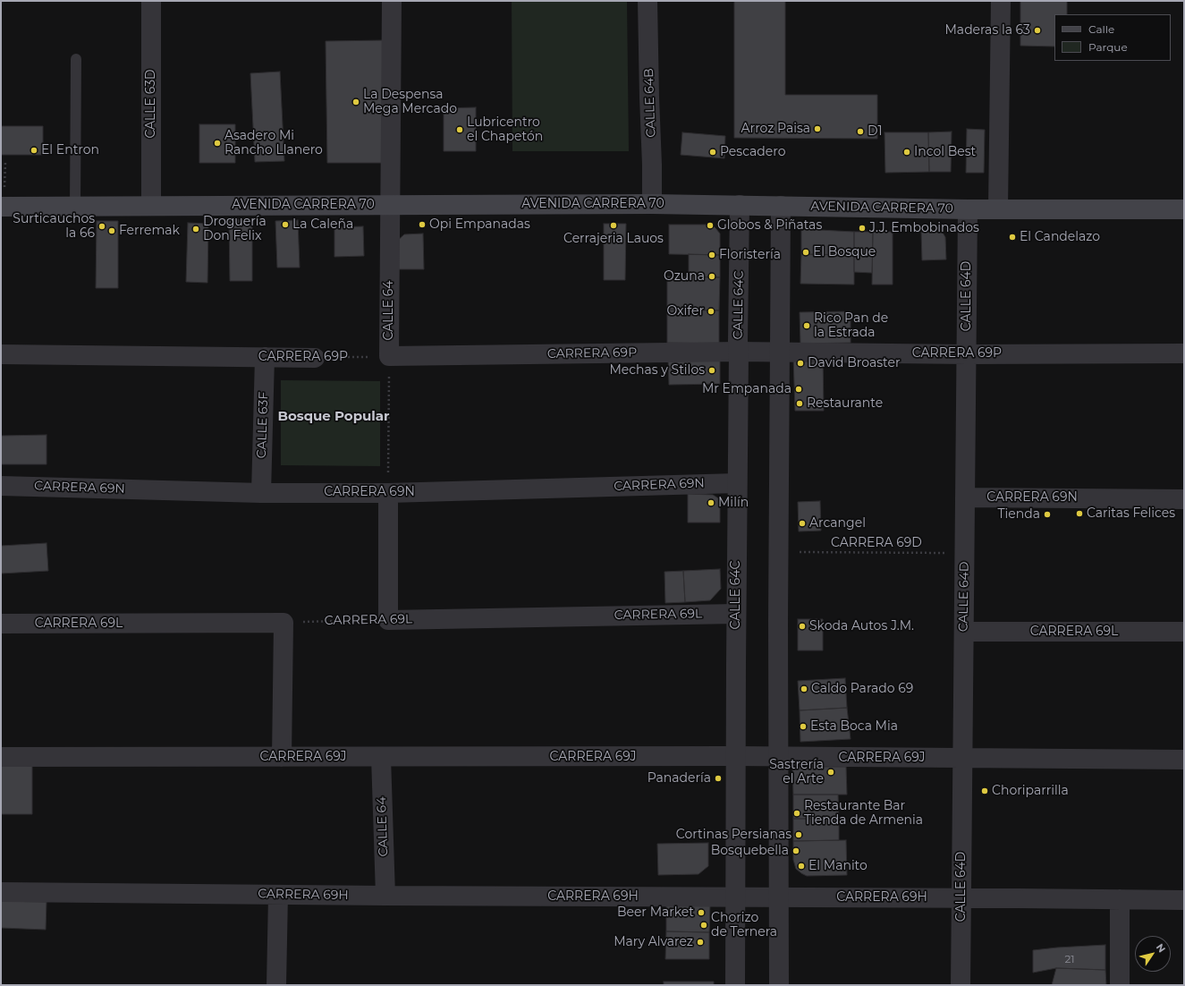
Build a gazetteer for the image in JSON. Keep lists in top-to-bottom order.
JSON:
{
  "streets": {
    "main road": ["AVENIDA CARRERA 70"],
    "street": [
      "CALLE 64B",
      "CALLE 63D",
      "CALLE 64D",
      "CALLE 64C",
      "CALLE 64",
      "CARRERA 69P",
      "CALLE 63F",
      "CARRERA 69N",
      "CARRERA 69L",
      "CARRERA 69J",
      "CARRERA 69H"
    ],
    "path": ["CARRERA 69D"]
  },
  "crossings": [
    ["CALLE 64B", "AVENIDA CARRERA 70"],
    ["CALLE 63D", "AVENIDA CARRERA 70"],
    ["AVENIDA CARRERA 70", "CALLE 64D"],
    ["AVENIDA CARRERA 70", "CALLE 64C"],
    ["AVENIDA CARRERA 70", "CALLE 64"],
    ["CALLE 64D", "CARRERA 69P"],
    ["CALLE 64D", "CARRERA 69N"],
    ["CALLE 64D", "CARRERA 69D"],
    ["CALLE 64D", "CARRERA 69L"],
    ["CALLE 64D", "CARRERA 69J"],
    ["CALLE 64D", "CARRERA 69H"],
    ["CALLE 64C", "CARRERA 69P"],
    ["CALLE 64C", "CARRERA 69N"],
    ["CALLE 64C", "CARRERA 69L"],
    ["CALLE 64C", "CARRERA 69J"],
    ["CALLE 64C", "CARRERA 69H"],
    ["CALLE 64", "CARRERA 69P"],
    ["CALLE 64", "CARRERA 69N"],
    ["CALLE 64", "CARRERA 69J"],
    ["CALLE 64", "CARRERA 69H"],
    ["CARRERA 69P", "CALLE 63F"],
    ["CALLE 63F", "CARRERA 69N"]
  ],
  "districts": ["Bosque Popular"],
  "places": [
    "Maderas la 63",
    "La Despensa Mega Mercado",
    "Arroz Paisa",
    "Lubricentro el Chapetón",
    "D1",
    "Asadero Mi Rancho Llanero",
    "El Entron",
    "Pescadero",
    "Incol Best",
    "La Caleña",
    "Opi Empanadas",
    "Cerrajeria Lauos",
    "Globos & Piñatas",
    "Surticauchos la 66",
    "J.J. Embobinados",
    "Droguería Don Felix",
    "Ferremak",
    "El Candelazo",
    "El Bosque",
    "Floristería",
    "Ozuna",
    "Oxifer",
    "Rico Pan de la Estrada",
    "David Broaster",
    "Mechas y Stilos",
    "Mr Empanada",
    "Restaurante",
    "Milín",
    "Caritas Felices",
    "Tienda",
    "Arcangel",
    "Skoda Autos J.M.",
    "Caldo Parado 69",
    "Esta Boca Mia",
    "Sastrería el Arte",
    "Panadería",
    "Choriparrilla",
    "Restaurante Bar Tienda de Armenia",
    "Cortinas Persianas",
    "Bosquebella",
    "El Manito",
    "Beer Market",
    "Chorizo de Ternera",
    "Mary Alvarez"
  ],
  "house_numbers": ["21"],
  "legend": ["Calle", "Parque"],
  "north": "top right"
}
